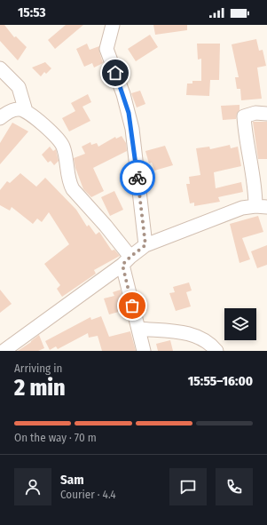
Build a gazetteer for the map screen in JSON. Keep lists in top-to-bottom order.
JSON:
{
  "page": {
    "status": "15:53",
    "heading": ["2 min", "Arriving in", "15:55–16:00"],
    "panel": ["Sam", "Courier · 4.4"],
    "bar": "On the way · 70 m"
  }
}
